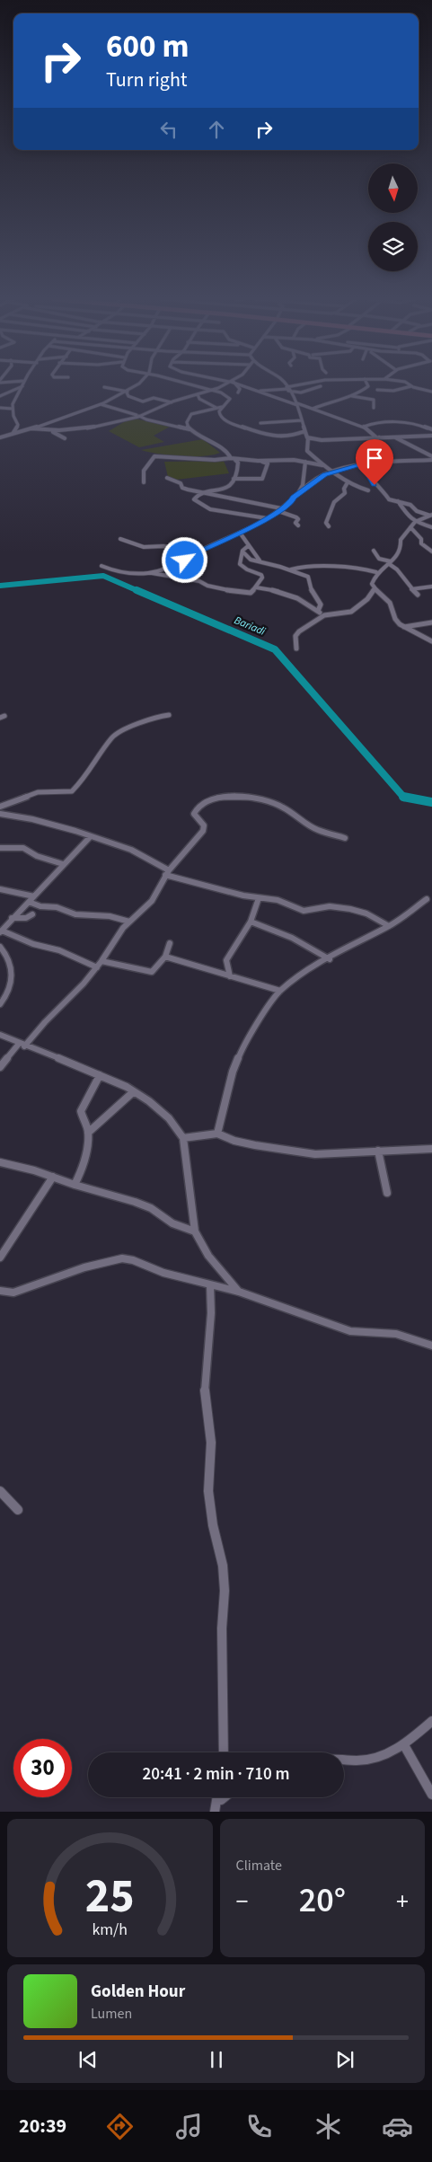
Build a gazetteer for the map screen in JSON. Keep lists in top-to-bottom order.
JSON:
{
  "water": ["Bariadi"],
  "north": "bottom",
  "page": {
    "turn": ["600 m", "Turn right"],
    "limit": "30",
    "trip": "20:41 · 2 min · 710 m",
    "tile": "Climate",
    "heat": ["−", "20°", "+"],
    "song": ["Golden Hour", "Lumen"],
    "tabs": "20:39",
    "gauge": ["25", "km/h"]
  }
}
